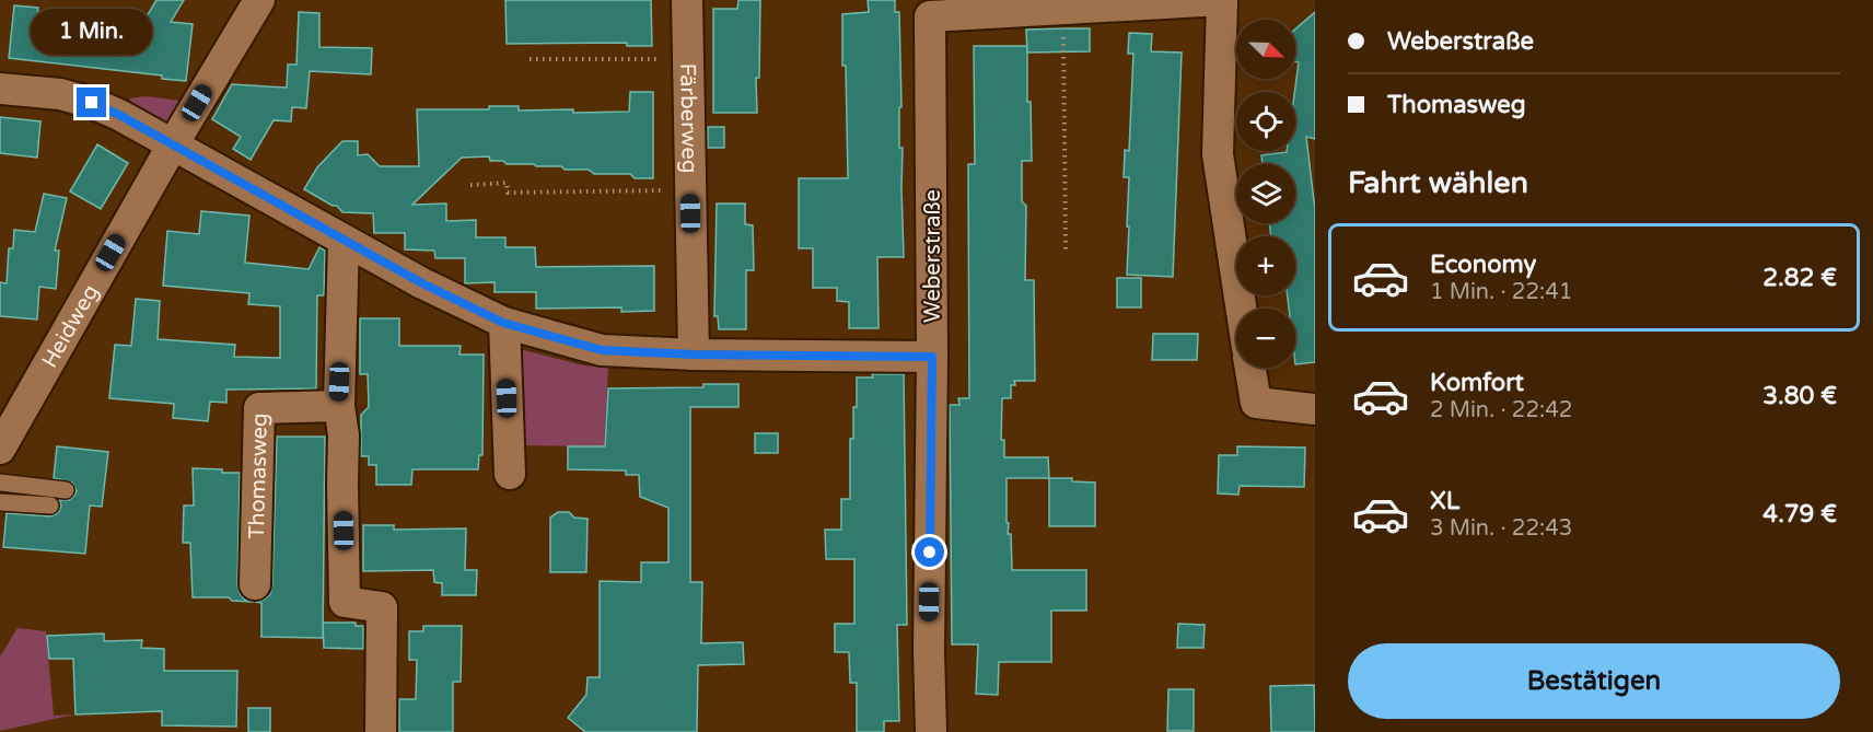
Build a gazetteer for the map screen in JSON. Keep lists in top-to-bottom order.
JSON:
{
  "streets": {
    "street": [
      "Färberweg",
      "Weberstraße",
      "Heidweg",
      "Thomasweg"
    ]
  },
  "north": "bottom right",
  "page": {
    "banner": ["Weberstraße", "Thomasweg"],
    "bubble": "1 Min.",
    "map_buttons": ["+", "−"],
    "heading": "Fahrt wählen",
    "list": [
      {
        "name": "Economy",
        "note": "1 Min. · 22:41",
        "value": "2.82 €"
      },
      {
        "name": "Komfort",
        "note": "2 Min. · 22:42",
        "value": "3.80 €"
      },
      {
        "name": "XL",
        "note": "3 Min. · 22:43",
        "value": "4.79 €"
      }
    ],
    "buttons": "Bestätigen"
  }
}
